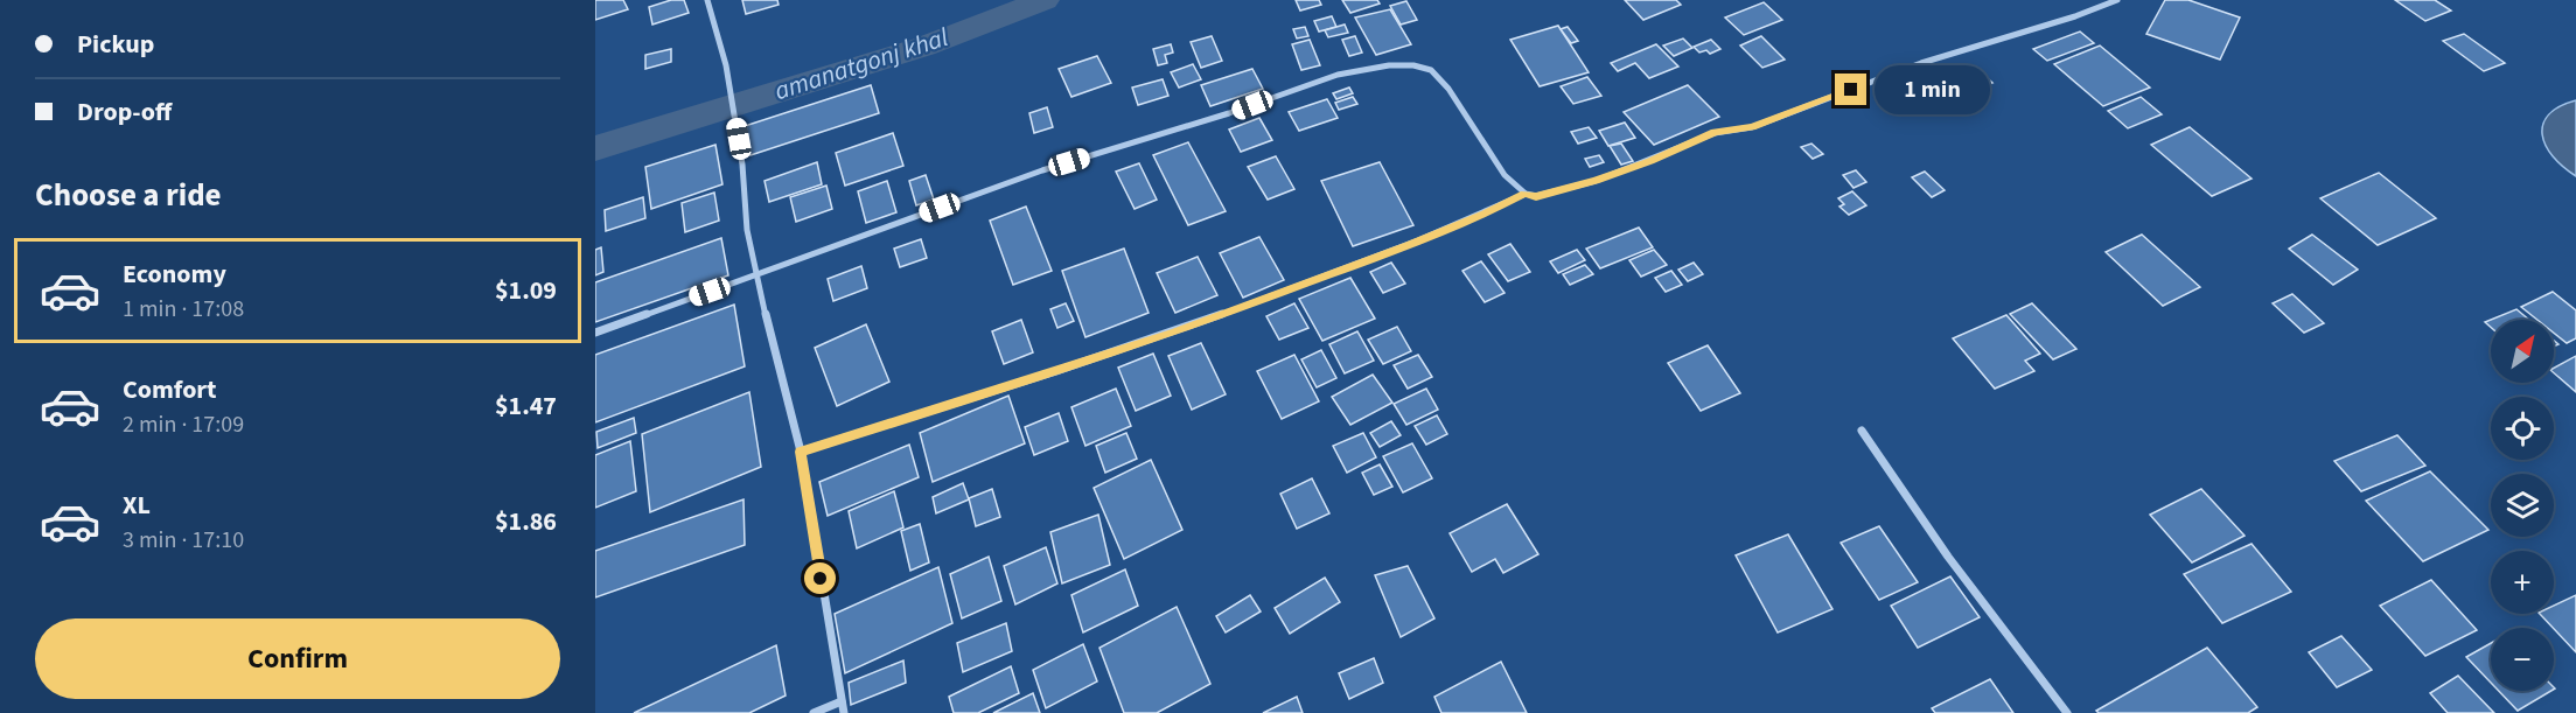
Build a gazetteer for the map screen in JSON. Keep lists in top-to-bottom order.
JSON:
{
  "water": ["amanatgonj khal"],
  "north": "top right",
  "page": {
    "banner": ["Pickup", "Drop-off"],
    "bubble": "1 min",
    "heading": "Choose a ride",
    "list": [
      {
        "name": "Economy",
        "note": "1 min · 17:08",
        "value": "$1.09"
      },
      {
        "name": "Comfort",
        "note": "2 min · 17:09",
        "value": "$1.47"
      },
      {
        "name": "XL",
        "note": "3 min · 17:10",
        "value": "$1.86"
      }
    ],
    "map_buttons": ["+", "−"],
    "buttons": "Confirm"
  }
}
